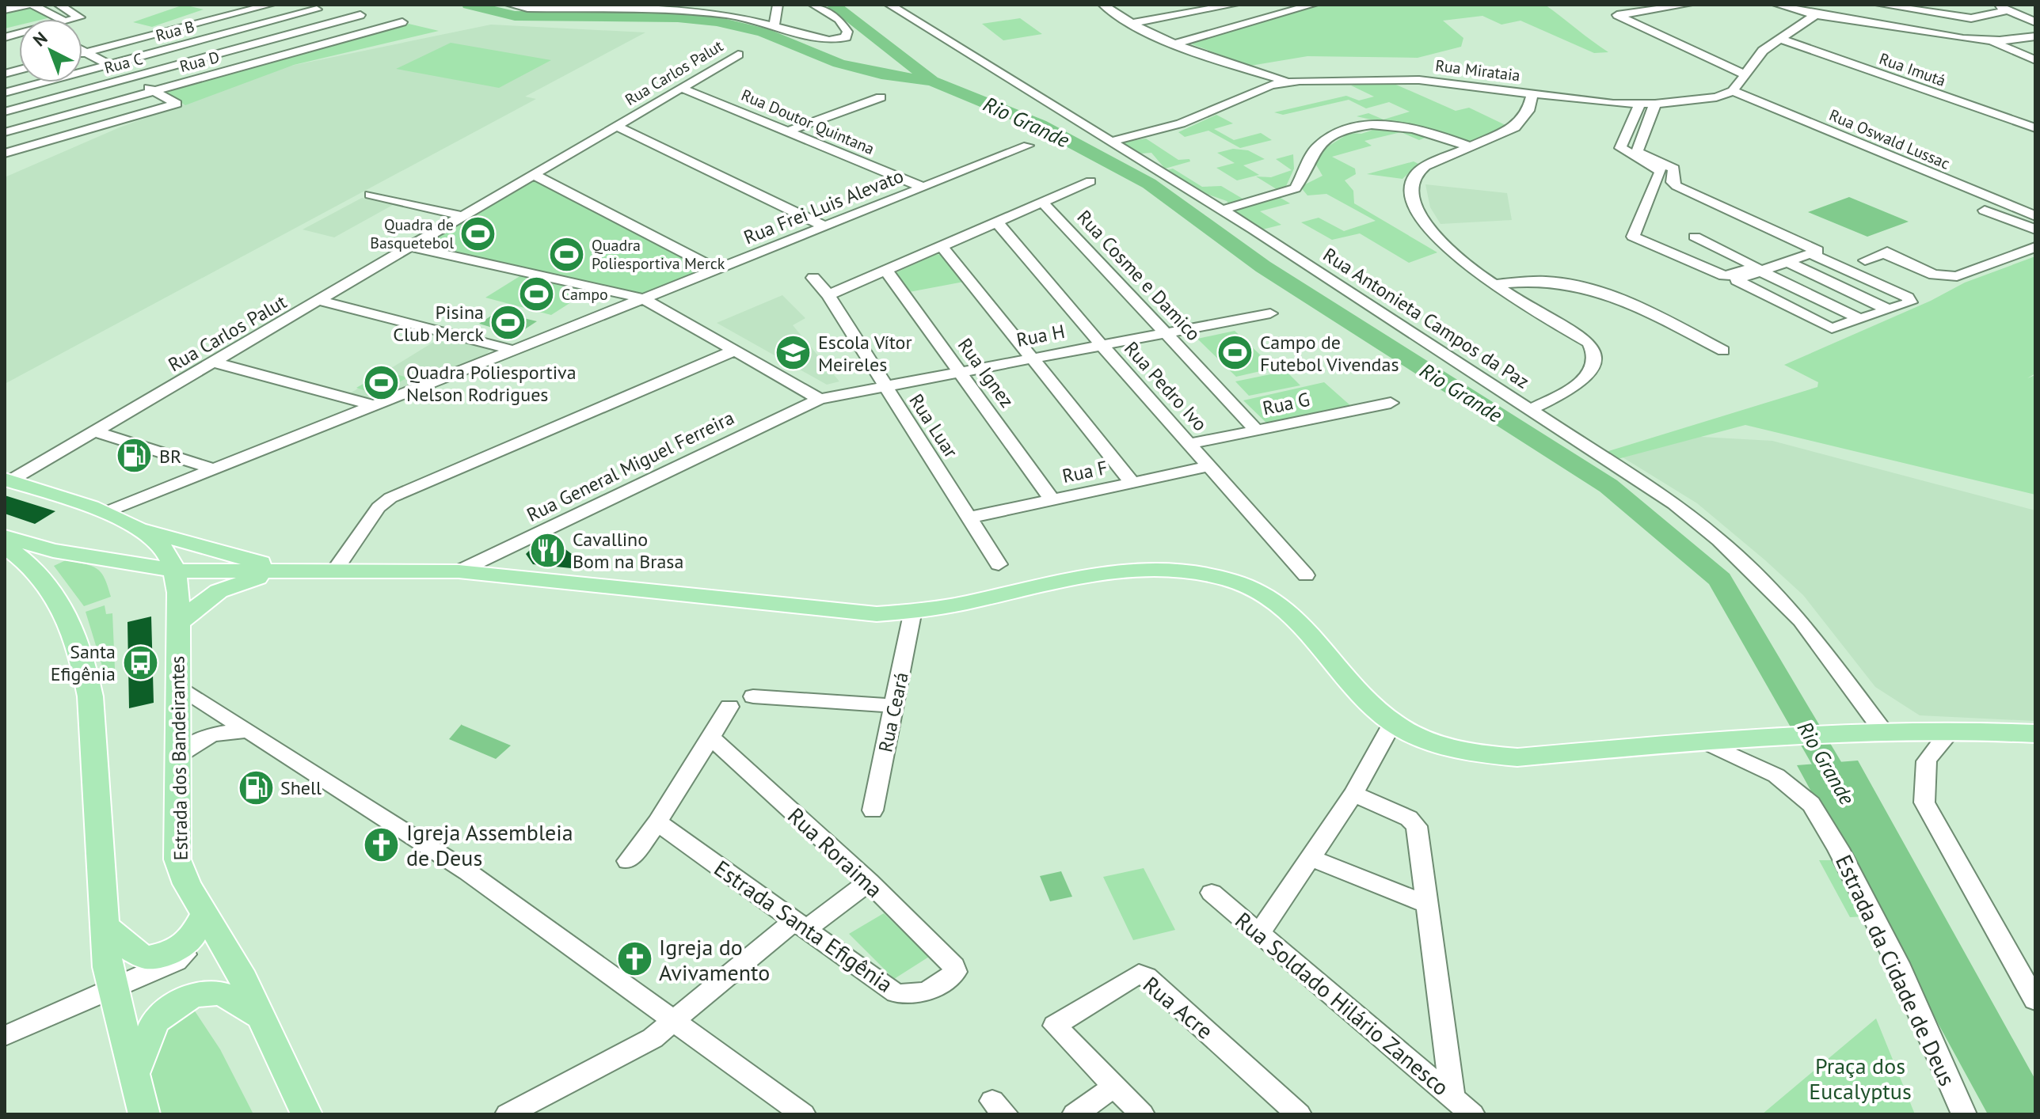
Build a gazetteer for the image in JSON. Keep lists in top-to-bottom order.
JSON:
{
  "streets": {
    "main road": ["Estrada dos Bandeirantes"],
    "street": [
      "Rua B",
      "Rua D",
      "Rua C",
      "Rua Imutá",
      "Rua Mirataia",
      "Rua Carlos Palut",
      "Rua Doutor Quintana",
      "Rua Oswald Lussac",
      "Rua Frei Luis Alevato",
      "Rua Cosme e Damico",
      "Rua Antonieta Campos da Paz",
      "Rua H",
      "Rua Ignez",
      "Rua Pedro Ivo",
      "Rua G",
      "Rua Luar",
      "Rua General Miguel Ferreira",
      "Rua F",
      "Rua Ceará",
      "Rua Roraima",
      "Estrada Santa Efigênia",
      "Estrada da Cidade de Deus",
      "Rua Soldado Hilário Zanesco",
      "Rua Acre"
    ]
  },
  "crossings": [
    ["Rua D", "Rua C"],
    ["Rua Mirataia", "Rua Oswald Lussac"],
    ["Rua Mirataia", "Rua Antonieta Campos da Paz"],
    ["Rua Carlos Palut", "Rua Doutor Quintana"],
    ["Rua Carlos Palut", "Estrada dos Bandeirantes"],
    ["Rua Doutor Quintana", "Rua Frei Luis Alevato"],
    ["Rua Frei Luis Alevato", "Estrada dos Bandeirantes"],
    ["Rua Cosme e Damico", "Rua H"],
    ["Rua Cosme e Damico", "Rua G"],
    ["Rua H", "Rua Ignez"],
    ["Rua H", "Rua Pedro Ivo"],
    ["Rua H", "Rua Luar"],
    ["Rua H", "Rua General Miguel Ferreira"],
    ["Rua Ignez", "Rua F"],
    ["Rua Pedro Ivo", "Rua G"],
    ["Rua Pedro Ivo", "Rua F"],
    ["Rua Luar", "Rua F"],
    ["Rua Roraima", "Estrada Santa Efigênia"]
  ],
  "water": ["Rio Grande"],
  "parks": ["Praça dos Eucalyptus"],
  "places": {
    "sports": [
      "Quadra de Basquetebol",
      "Quadra Poliesportiva Merck",
      "Campo",
      "Pisina Club Merck",
      "Campo de Futebol Vivendas",
      "Quadra Poliesportiva Nelson Rodrigues"
    ],
    "school or university": ["Escola Vítor Meireles"],
    "fuel station": ["BR", "Shell"],
    "restaurant": ["Cavallino Bom na Brasa"],
    "bus stop": ["Santa Efigênia"],
    "church": ["Igreja Assembleia de Deus", "Igreja do Avivamento"]
  },
  "north": "top left"
}
